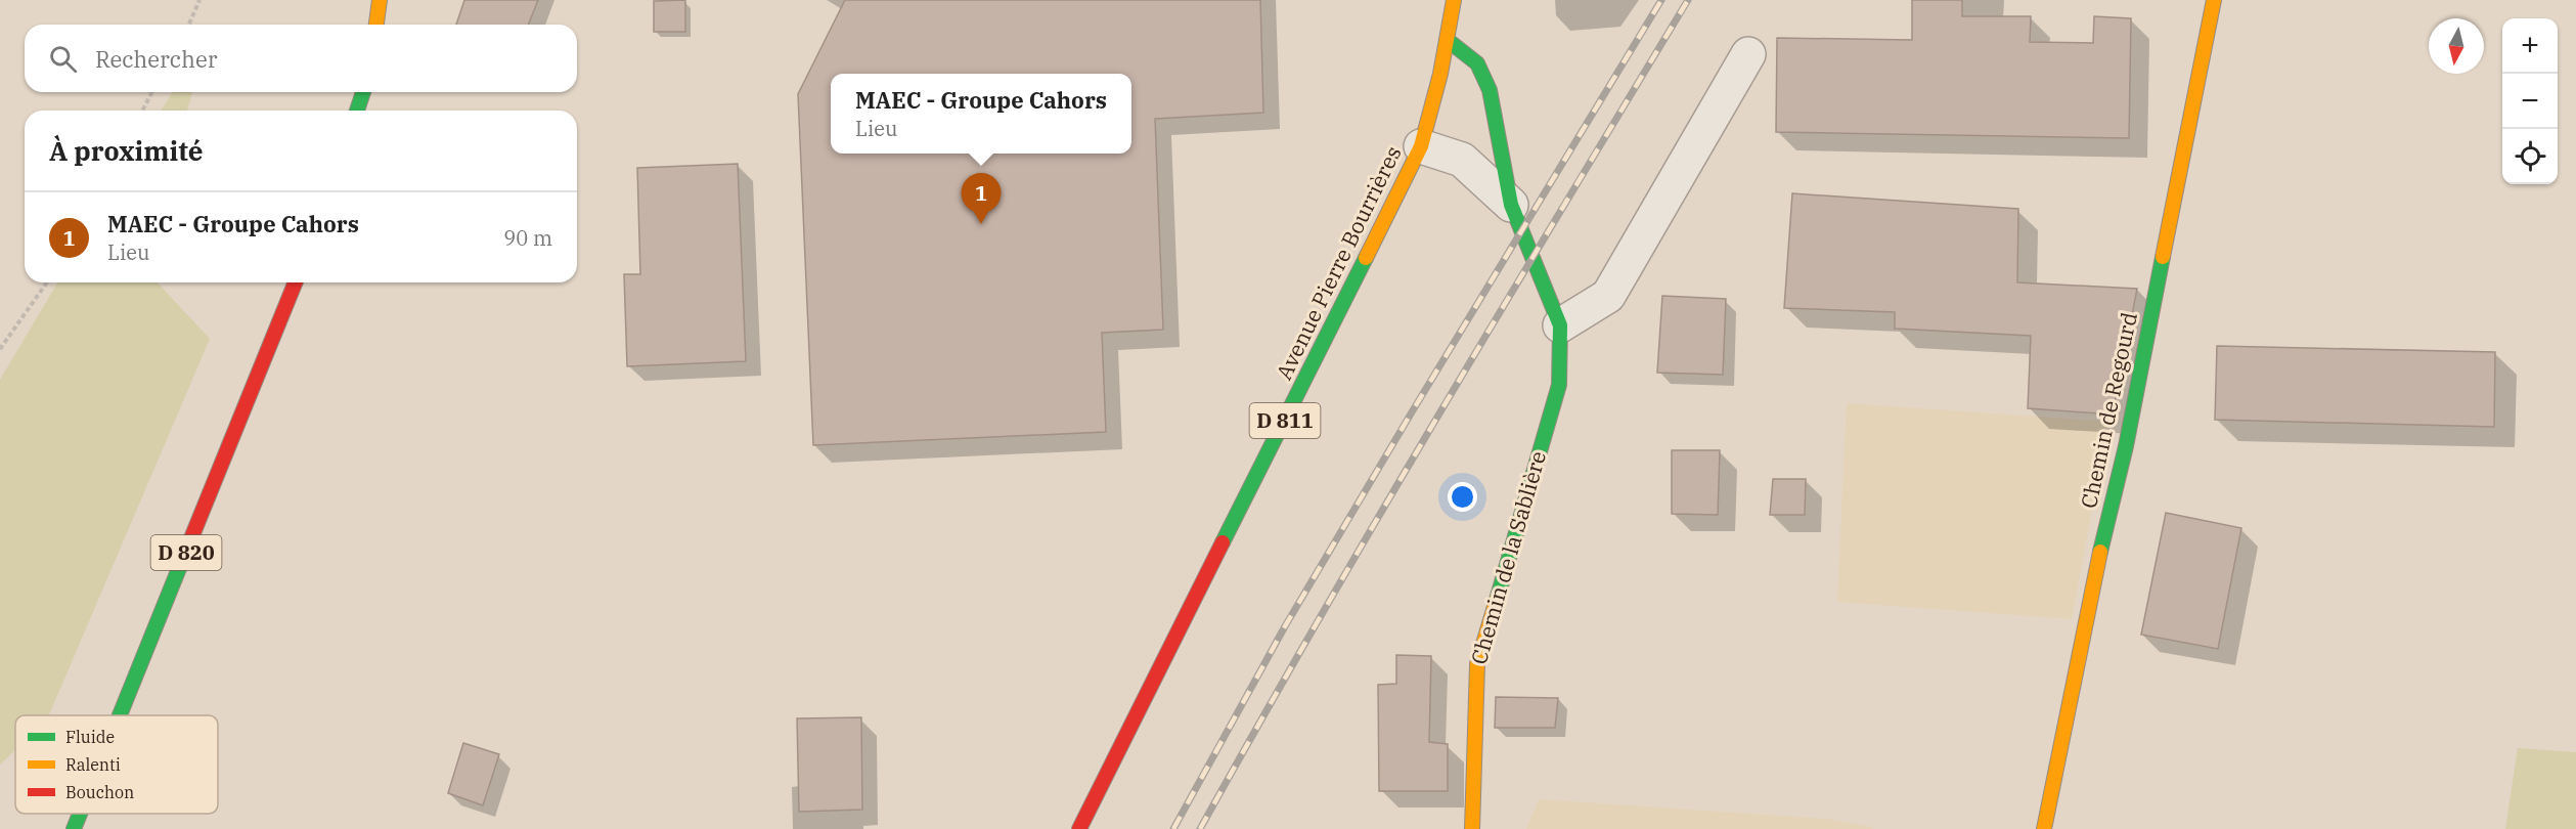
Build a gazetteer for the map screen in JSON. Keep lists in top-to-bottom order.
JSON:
{
  "streets": {
    "street": [
      "Avenue Pierre Bourrières",
      "Chemin de Regourd",
      "D 811",
      "D 820",
      "Chemin de la Sablière"
    ]
  },
  "crossings": [
    ["Avenue Pierre Bourrières", "Chemin de la Sablière"]
  ],
  "legend": ["Fluide", "Ralenti", "Bouchon"],
  "north": "bottom",
  "page": {
    "map_buttons": ["+", "−"],
    "search": "Rechercher",
    "popup": ["MAEC - Groupe Cahors", "Lieu"],
    "heading": "À proximité",
    "pins": "1",
    "list": [
      {
        "mark": "1",
        "name": "MAEC - Groupe Cahors",
        "note": "Lieu",
        "value": "90 m"
      }
    ]
  }
}
